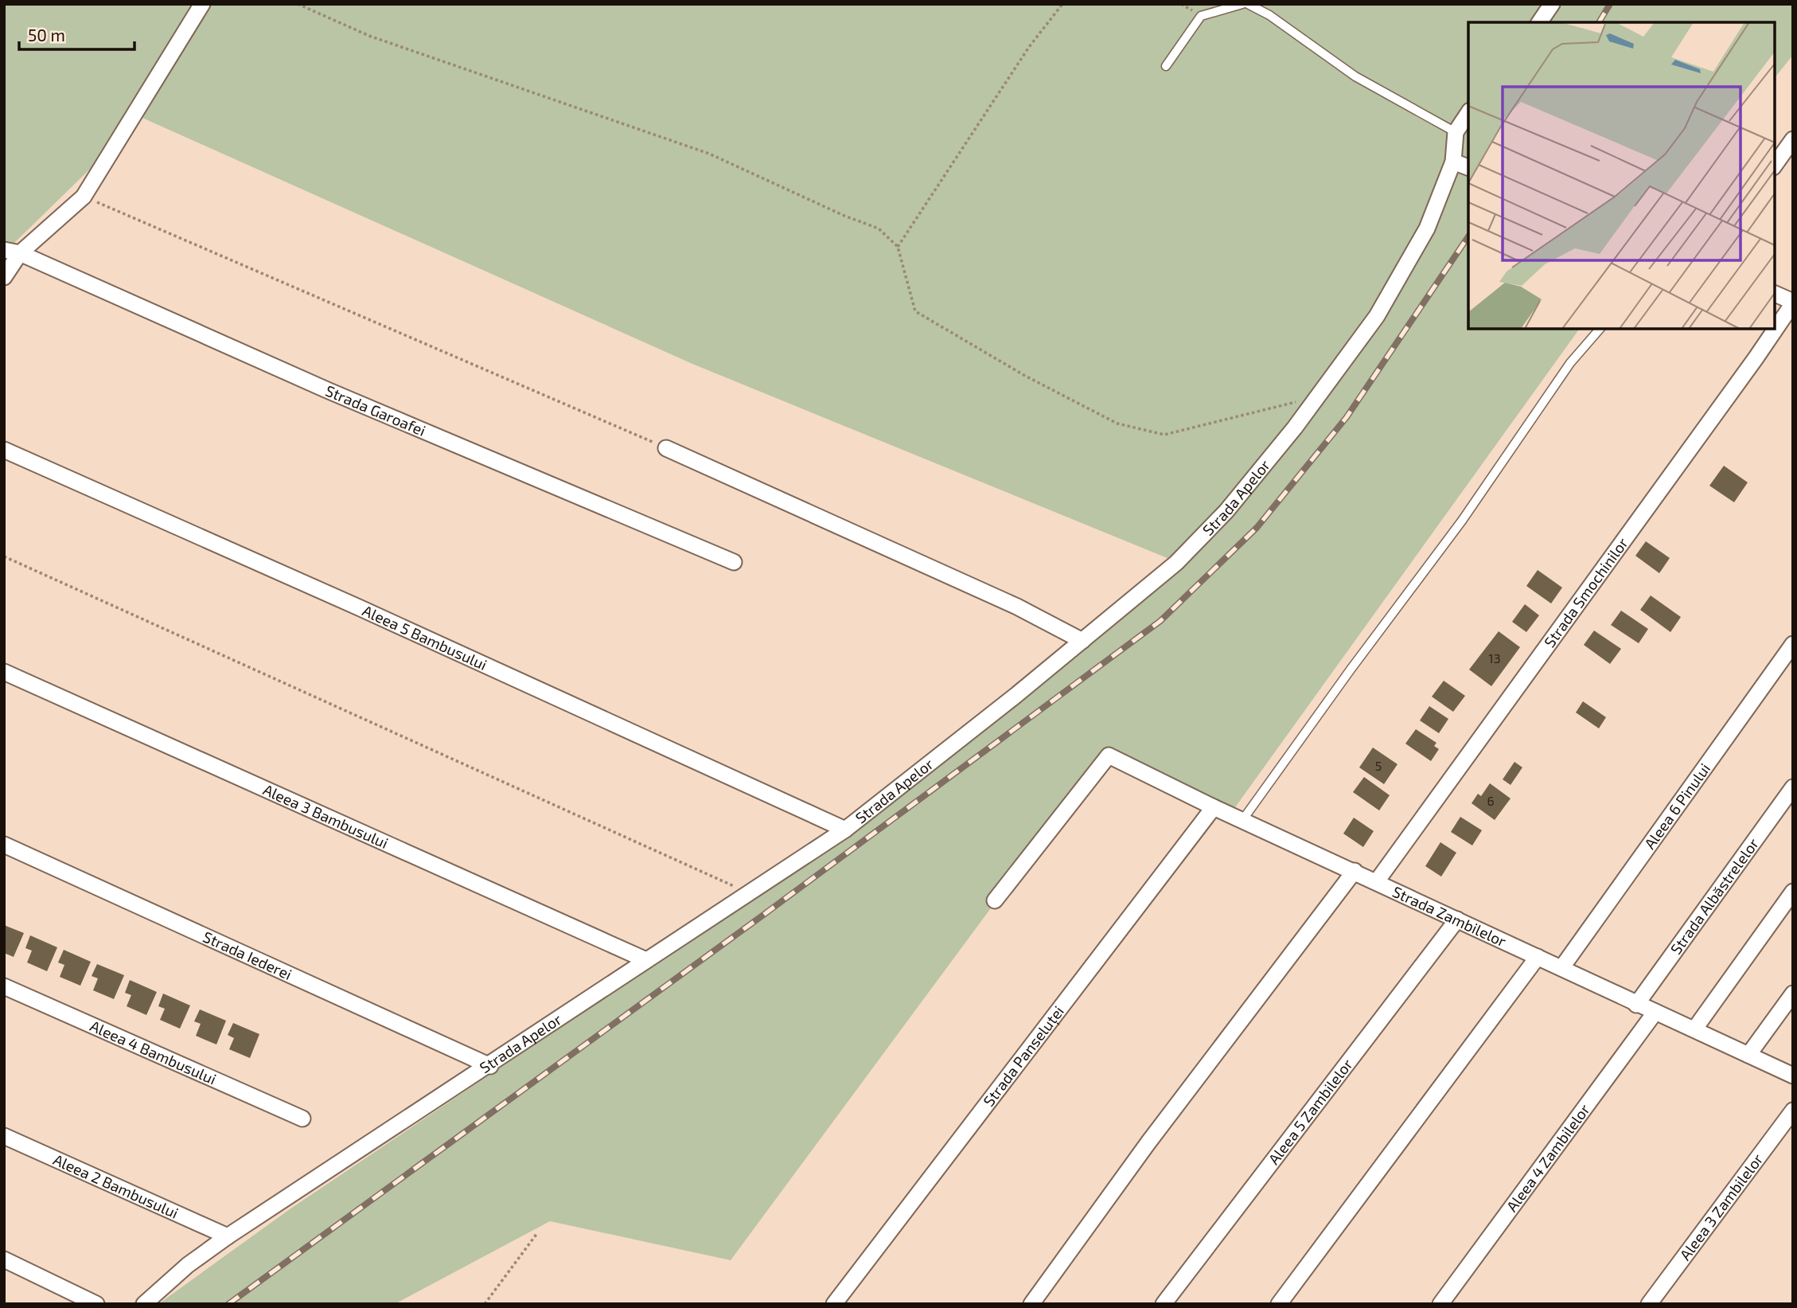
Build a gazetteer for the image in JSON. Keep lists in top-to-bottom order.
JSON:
{
  "streets": {
    "street": [
      "Strada Garoafei",
      "Strada Apelor",
      "Strada Smochinilor",
      "Aleea 5 Bambusului",
      "Aleea 6 Pinului",
      "Aleea 3 Bambusului",
      "Strada Albăstrelelor",
      "Strada Zambilelor",
      "Strada Iederei",
      "Aleea 4 Bambusului",
      "Strada Panseluței",
      "Aleea 5 Zambilelor",
      "Aleea 4 Zambilelor",
      "Aleea 2 Bambusului",
      "Aleea 3 Zambilelor"
    ]
  },
  "crossings": [
    ["Strada Apelor", "Aleea 5 Bambusului"],
    ["Strada Apelor", "Aleea 3 Bambusului"],
    ["Strada Apelor", "Strada Iederei"],
    ["Strada Apelor", "Aleea 2 Bambusului"],
    ["Strada Smochinilor", "Strada Zambilelor"],
    ["Aleea 6 Pinului", "Strada Zambilelor"],
    ["Strada Albăstrelelor", "Strada Zambilelor"],
    ["Strada Zambilelor", "Strada Panseluței"],
    ["Strada Zambilelor", "Aleea 5 Zambilelor"],
    ["Strada Zambilelor", "Aleea 4 Zambilelor"]
  ],
  "house_numbers": ["13", "5", "6"],
  "scale_bar": "50 m"
}
